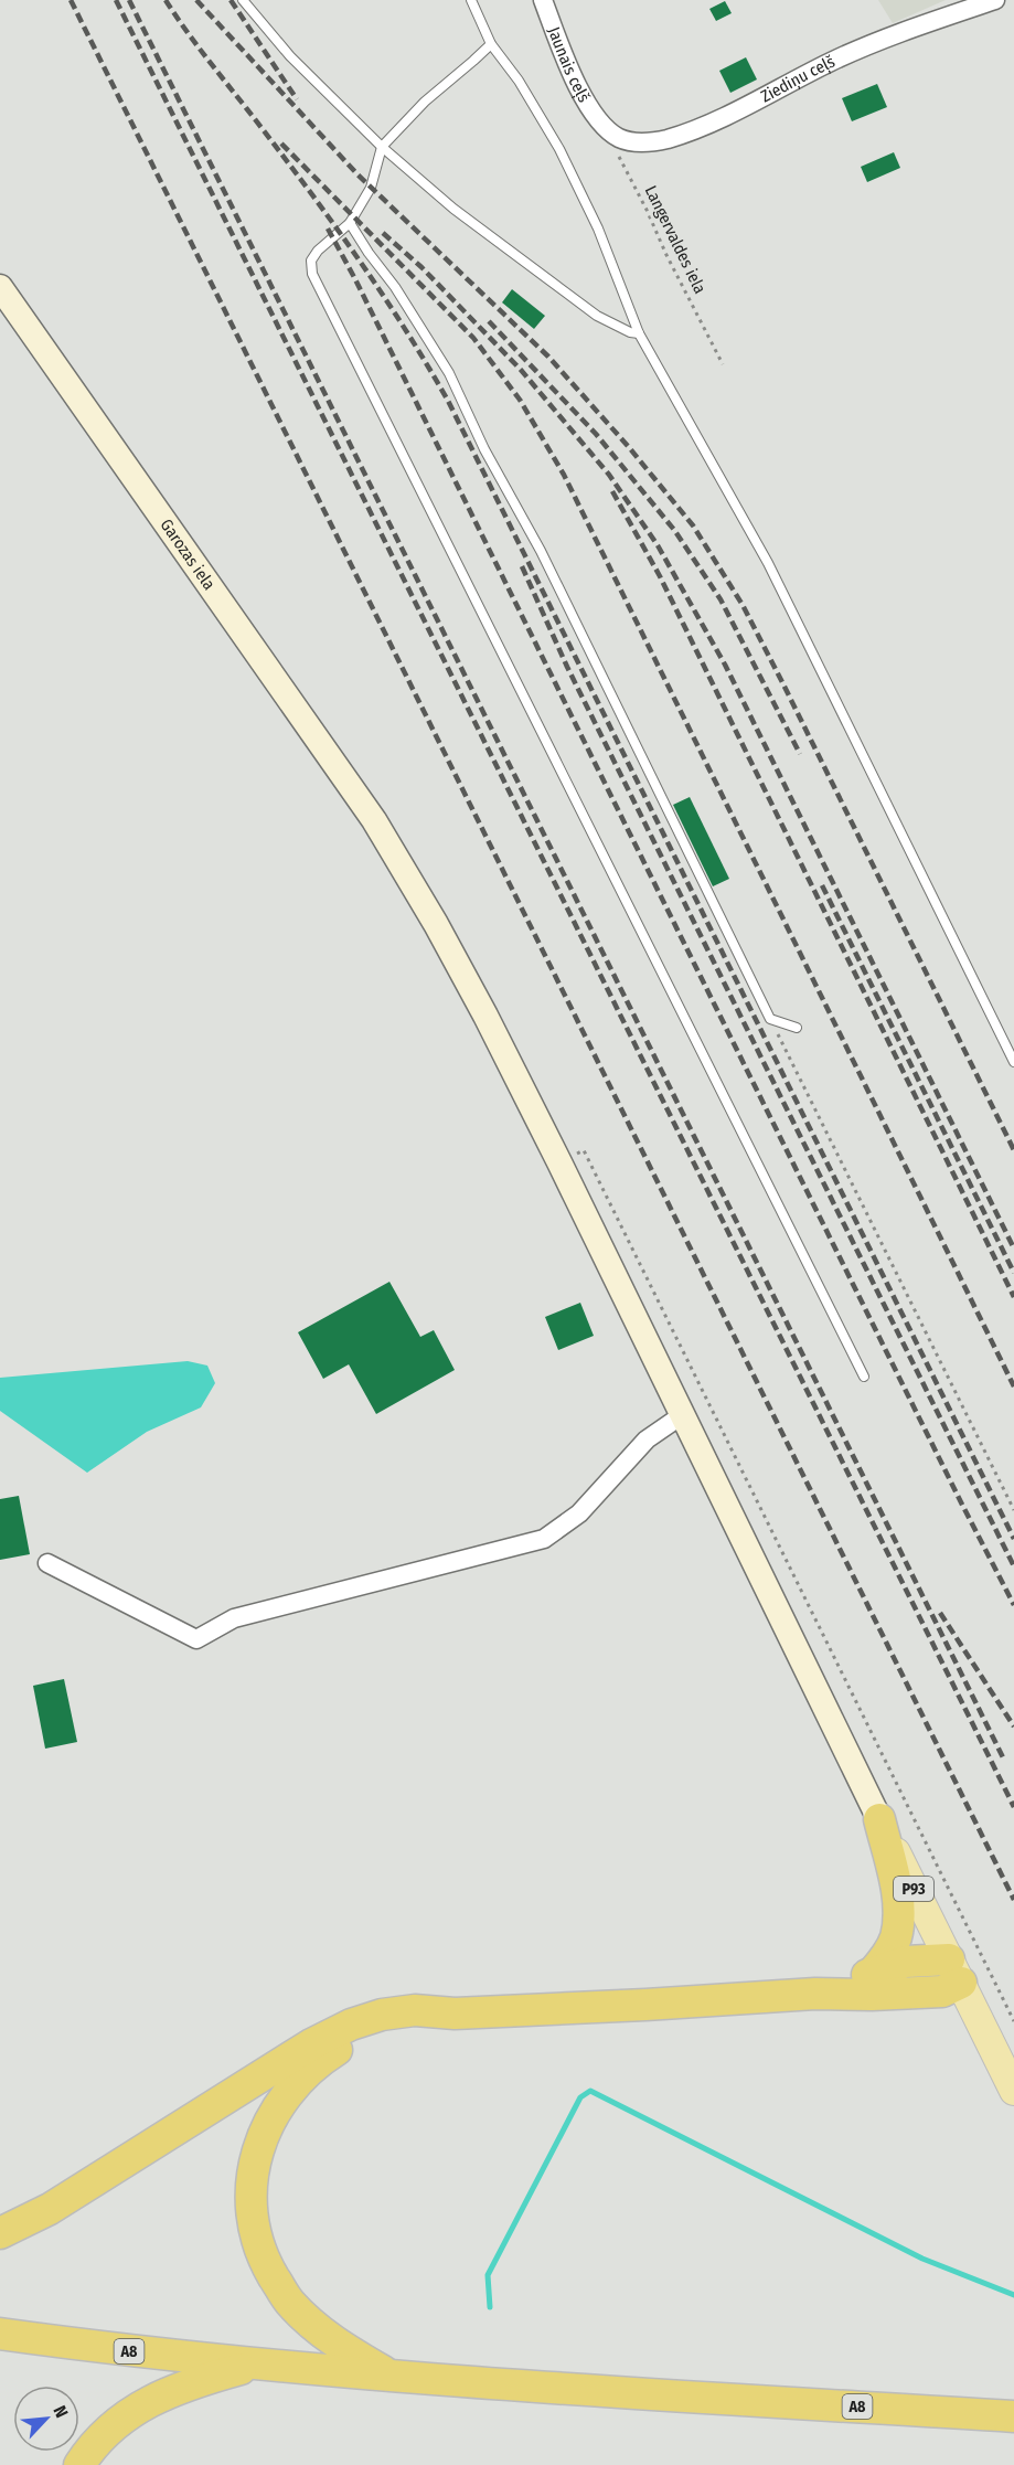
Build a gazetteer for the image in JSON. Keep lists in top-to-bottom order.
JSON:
{
  "streets": {
    "highway": ["A8"],
    "main road": ["Garozas iela", "P93"],
    "street": ["Jaunais ceļš", "Ziediņu ceļš"],
    "path": ["Langervaldes iela"]
  },
  "crossings": [
    ["Jaunais ceļš", "Ziediņu ceļš"],
    ["Jaunais ceļš", "Langervaldes iela"],
    ["Ziediņu ceļš", "Langervaldes iela"],
    ["Garozas iela", "P93"]
  ],
  "north": "top right"
}
